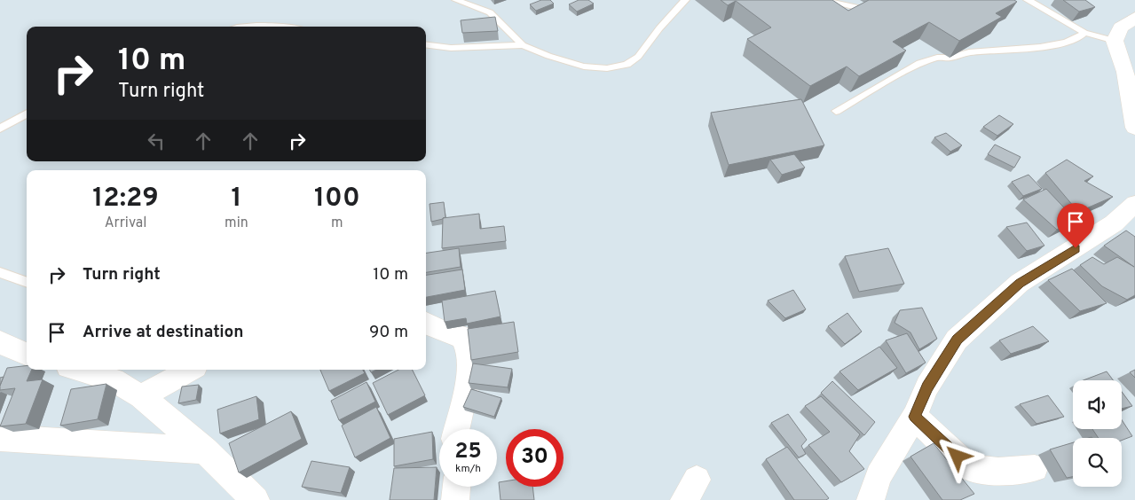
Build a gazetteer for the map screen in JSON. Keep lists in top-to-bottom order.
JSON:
{
  "page": {
    "turn": ["10 m", "Turn right"],
    "eta": [
      "12:29",
      "Arrival",
      "1",
      "min",
      "100",
      "m"
    ],
    "list": [
      {
        "name": "Turn right",
        "value": "10 m"
      },
      {
        "name": "Arrive at destination",
        "value": "90 m"
      }
    ],
    "speed": "25 km/h",
    "limit": "30"
  }
}
